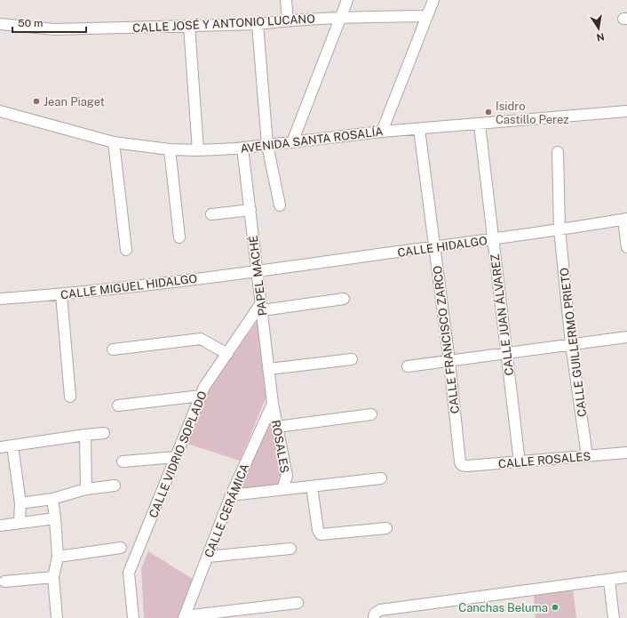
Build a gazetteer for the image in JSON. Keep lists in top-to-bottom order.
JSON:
{
  "streets": {
    "street": [
      "CALLE JOSÉ Y ANTONIO LUCANO",
      "AVENIDA SANTA ROSALÍA",
      "CALLE HIDALGO",
      "PAPEL MACHÉ",
      "CALLE MIGUEL HIDALGO",
      "CALLE JUAN ÁLVAREZ",
      "CALLE FRANCISCO ZARCO",
      "CALLE GUILLERMO PRIETO",
      "ROSALES",
      "CALLE VIDRIO SOPLADO",
      "CALLE ROSALES",
      "CALLE CERÁMICA"
    ]
  },
  "crossings": [
    ["AVENIDA SANTA ROSALÍA", "PAPEL MACHÉ"],
    ["AVENIDA SANTA ROSALÍA", "CALLE JUAN ÁLVAREZ"],
    ["AVENIDA SANTA ROSALÍA", "CALLE FRANCISCO ZARCO"],
    ["CALLE HIDALGO", "PAPEL MACHÉ"],
    ["CALLE HIDALGO", "CALLE MIGUEL HIDALGO"],
    ["CALLE HIDALGO", "CALLE JUAN ÁLVAREZ"],
    ["CALLE HIDALGO", "CALLE FRANCISCO ZARCO"],
    ["CALLE HIDALGO", "CALLE GUILLERMO PRIETO"],
    ["PAPEL MACHÉ", "CALLE MIGUEL HIDALGO"],
    ["PAPEL MACHÉ", "ROSALES"],
    ["PAPEL MACHÉ", "CALLE VIDRIO SOPLADO"],
    ["PAPEL MACHÉ", "CALLE CERÁMICA"],
    ["CALLE JUAN ÁLVAREZ", "CALLE ROSALES"],
    ["CALLE FRANCISCO ZARCO", "CALLE ROSALES"],
    ["CALLE GUILLERMO PRIETO", "CALLE ROSALES"],
    ["ROSALES", "CALLE CERÁMICA"]
  ],
  "places": ["Jean Piaget", "Isidro Castillo Perez", "Canchas Beluma"],
  "scale_bar": "50 m",
  "north": "bottom"
}
